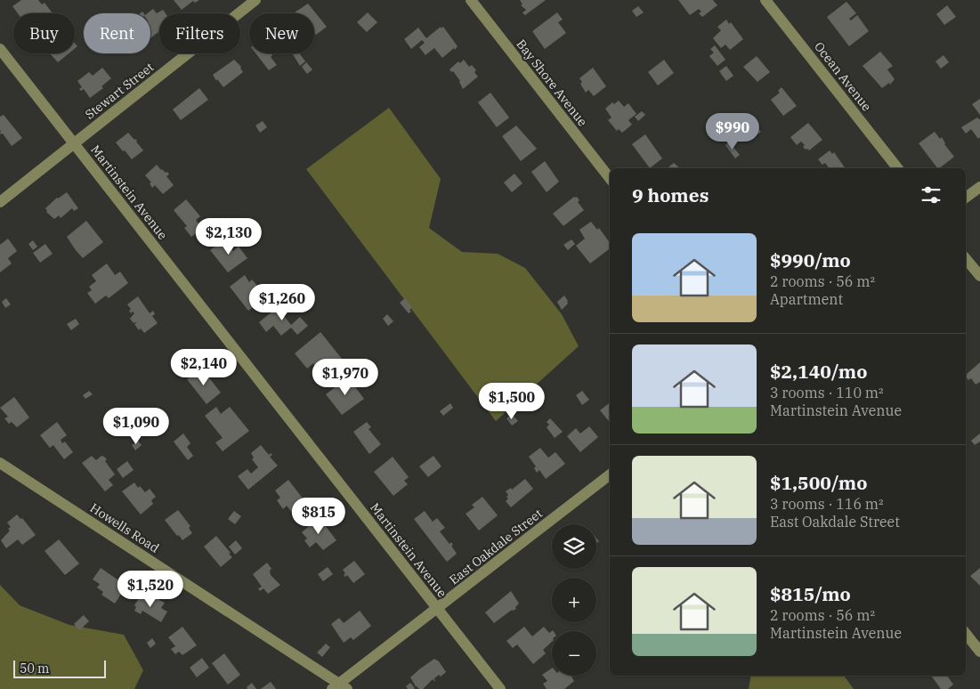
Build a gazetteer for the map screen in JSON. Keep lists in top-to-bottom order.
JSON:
{
  "streets": {
    "street": [
      "Ocean Avenue",
      "Bay Shore Avenue",
      "Stewart Street",
      "Martinstein Avenue",
      "Howells Road",
      "East Oakdale Street"
    ]
  },
  "crossings": [
    ["Stewart Street", "Martinstein Avenue"],
    ["Martinstein Avenue", "East Oakdale Street"],
    ["Howells Road", "East Oakdale Street"]
  ],
  "scale_bar": "50 m",
  "page": {
    "chip": [
      "Buy",
      "Rent",
      "Filters",
      "New"
    ],
    "price": [
      "$990",
      "$2,130",
      "$1,260",
      "$2,140",
      "$1,970",
      "$1,500",
      "$1,090",
      "$815",
      "$1,520"
    ],
    "heading": "9 homes",
    "list": [
      {
        "name": "$990/mo",
        "note": "2 rooms · 56 m² · Apartment"
      },
      {
        "name": "$2,140/mo",
        "note": "3 rooms · 110 m² · Martinstein Avenue"
      },
      {
        "name": "$1,500/mo",
        "note": "3 rooms · 116 m² · East Oakdale Street"
      },
      {
        "name": "$815/mo",
        "note": "2 rooms · 56 m² · Martinstein Avenue"
      }
    ],
    "map_buttons": ["+", "−"],
    "scale": "50 m"
  }
}
